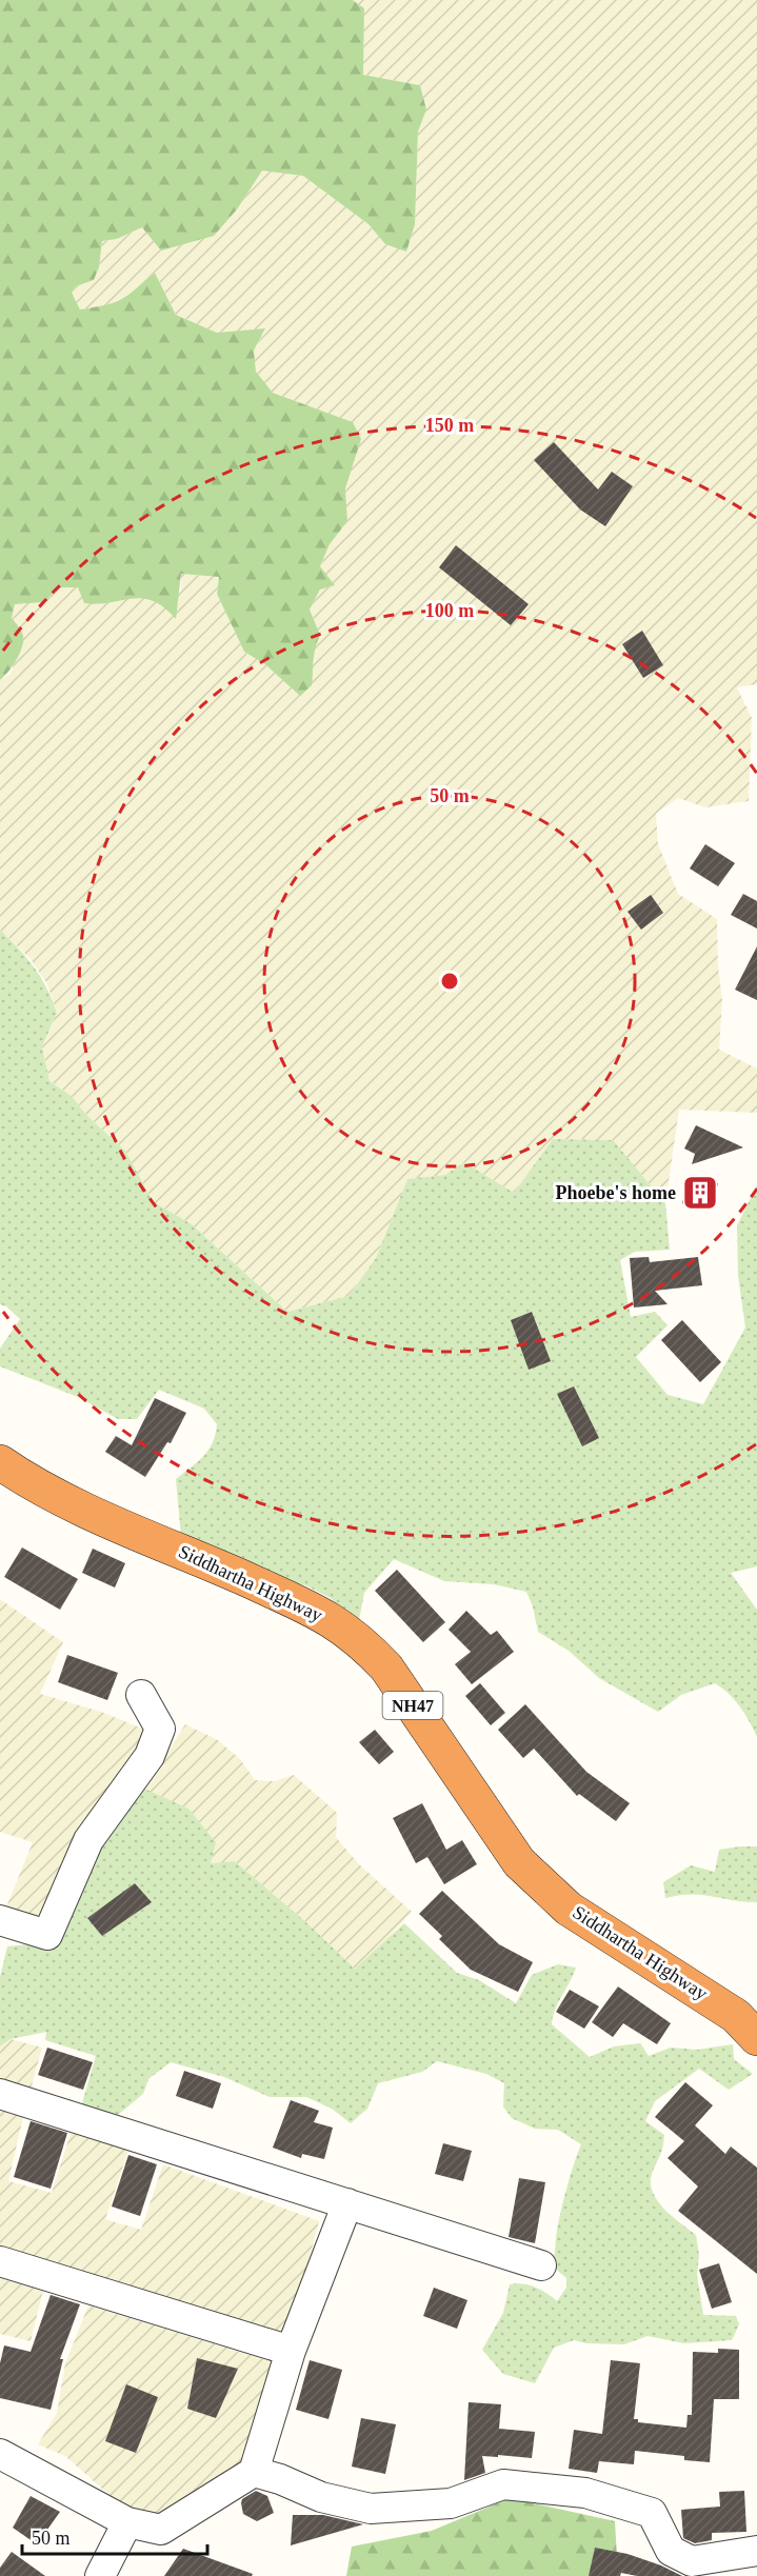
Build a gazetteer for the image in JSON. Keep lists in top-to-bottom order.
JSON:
{
  "streets": {
    "highway": ["Siddhartha Highway", "NH47"]
  },
  "places": {
    "building": ["Phoebe's home"]
  },
  "scale_bar": "50 m",
  "rings": ["150 m", "100 m", "50 m"]
}
